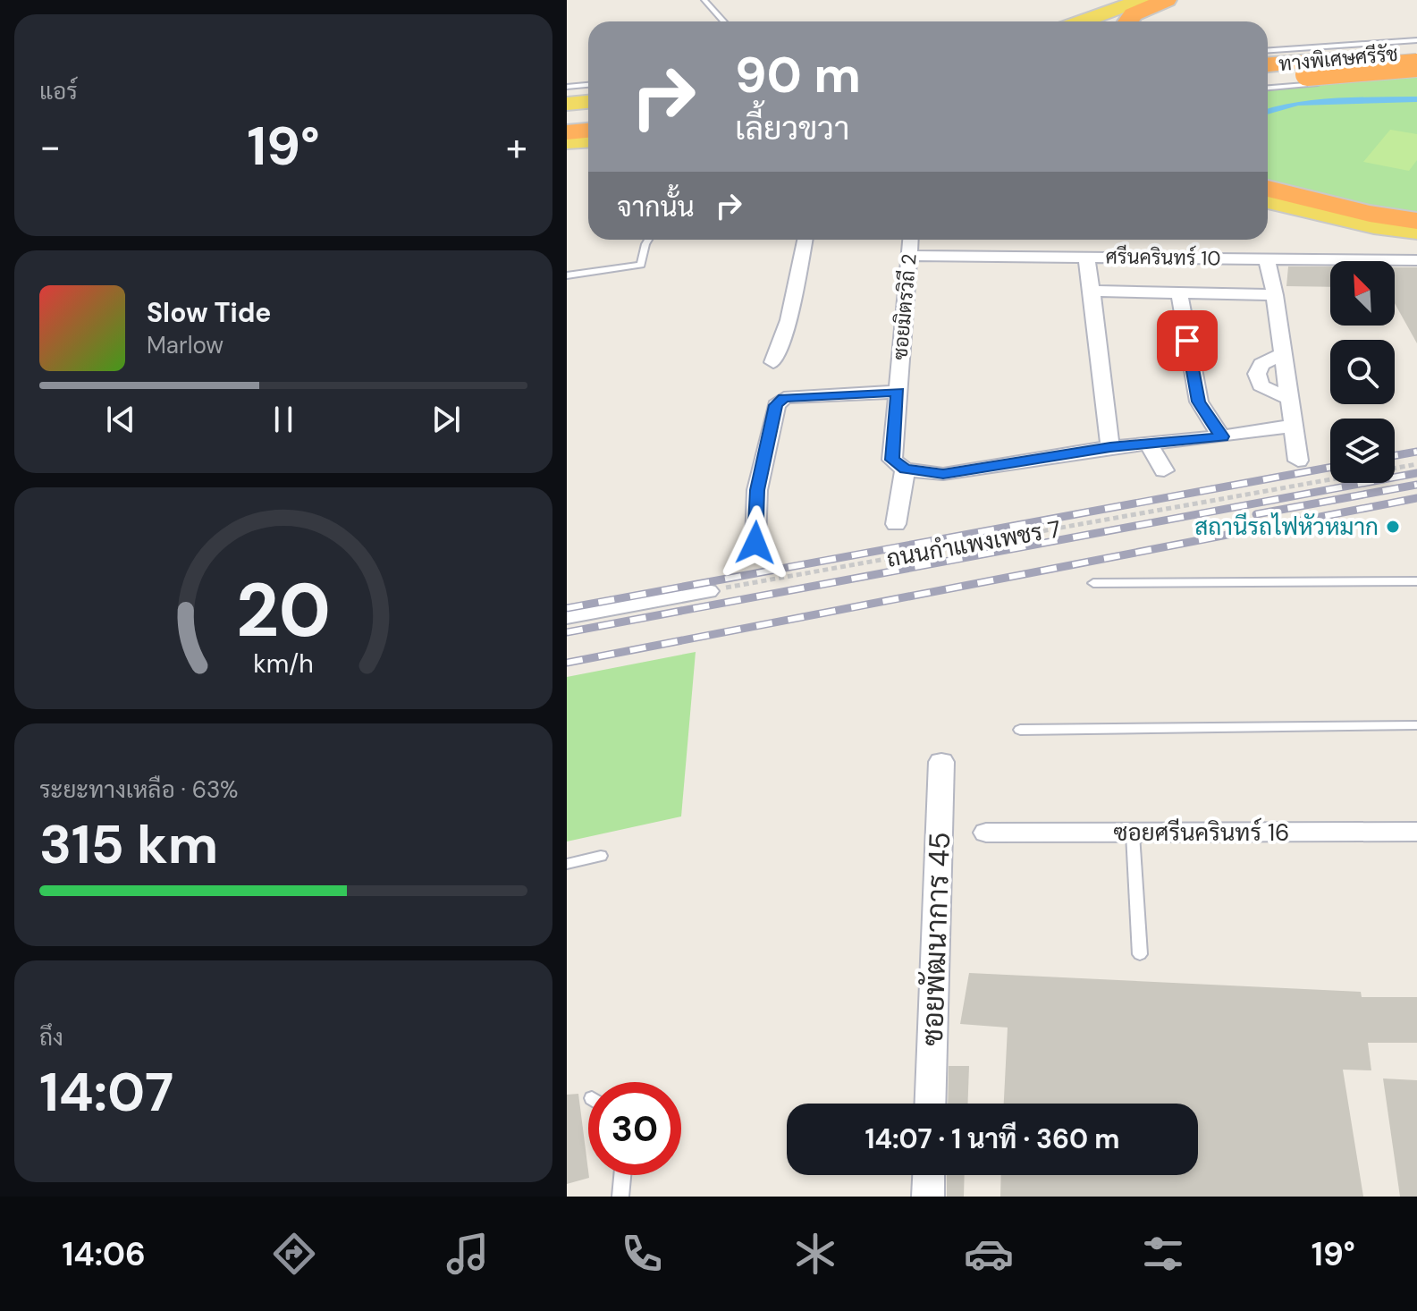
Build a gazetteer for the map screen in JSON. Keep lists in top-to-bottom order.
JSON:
{
  "streets": {
    "highway": ["ทางพิเศษศรีรัช"],
    "street": [
      "ศรีนครินทร์ 10",
      "ซอยมิตรวิถี 2",
      "ซอยศรีนครินทร์ 16",
      "ซอยพัฒนาการ 45"
    ],
    "path": ["ถนนกำแพงเพชร 7"]
  },
  "crossings": [
    ["ศรีนครินทร์ 10", "ซอยมิตรวิถี 2"]
  ],
  "places": ["สถานีรถไฟหัวหมาก"],
  "north": "top left",
  "page": {
    "tile": [
      "แอร์",
      ["ระยะทางเหลือ · 63%", "315 km"],
      ["ถึง", "14:07"]
    ],
    "turn": ["90 m", "เลี้ยวขวา"],
    "heat": ["−", "19°", "+"],
    "then": "จากนั้น",
    "song": ["Slow Tide", "Marlow"],
    "limit": "30",
    "trip": "14:07 · 1 นาที · 360 m",
    "tabs": ["14:06", "19°"],
    "gauge": ["20", "km/h"]
  }
}
